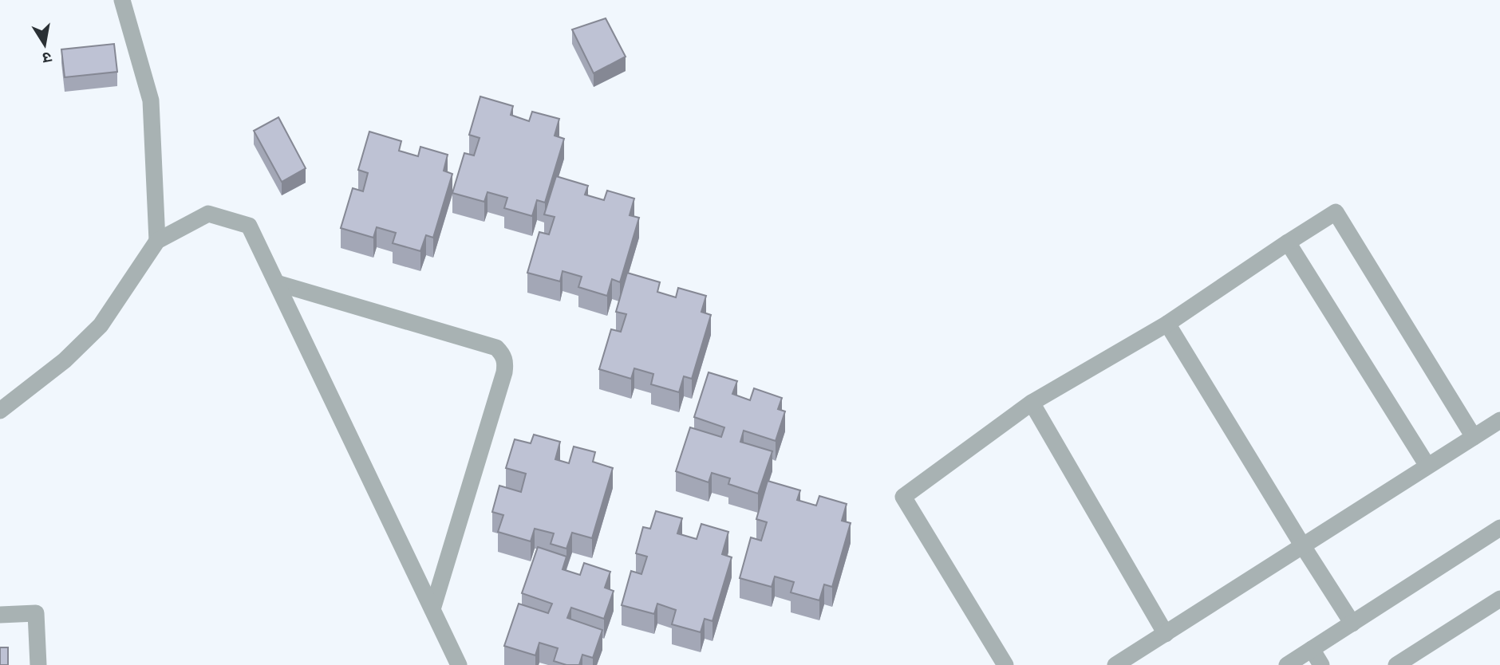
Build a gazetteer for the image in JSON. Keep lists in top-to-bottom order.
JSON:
{
  "north": "bottom"
}
